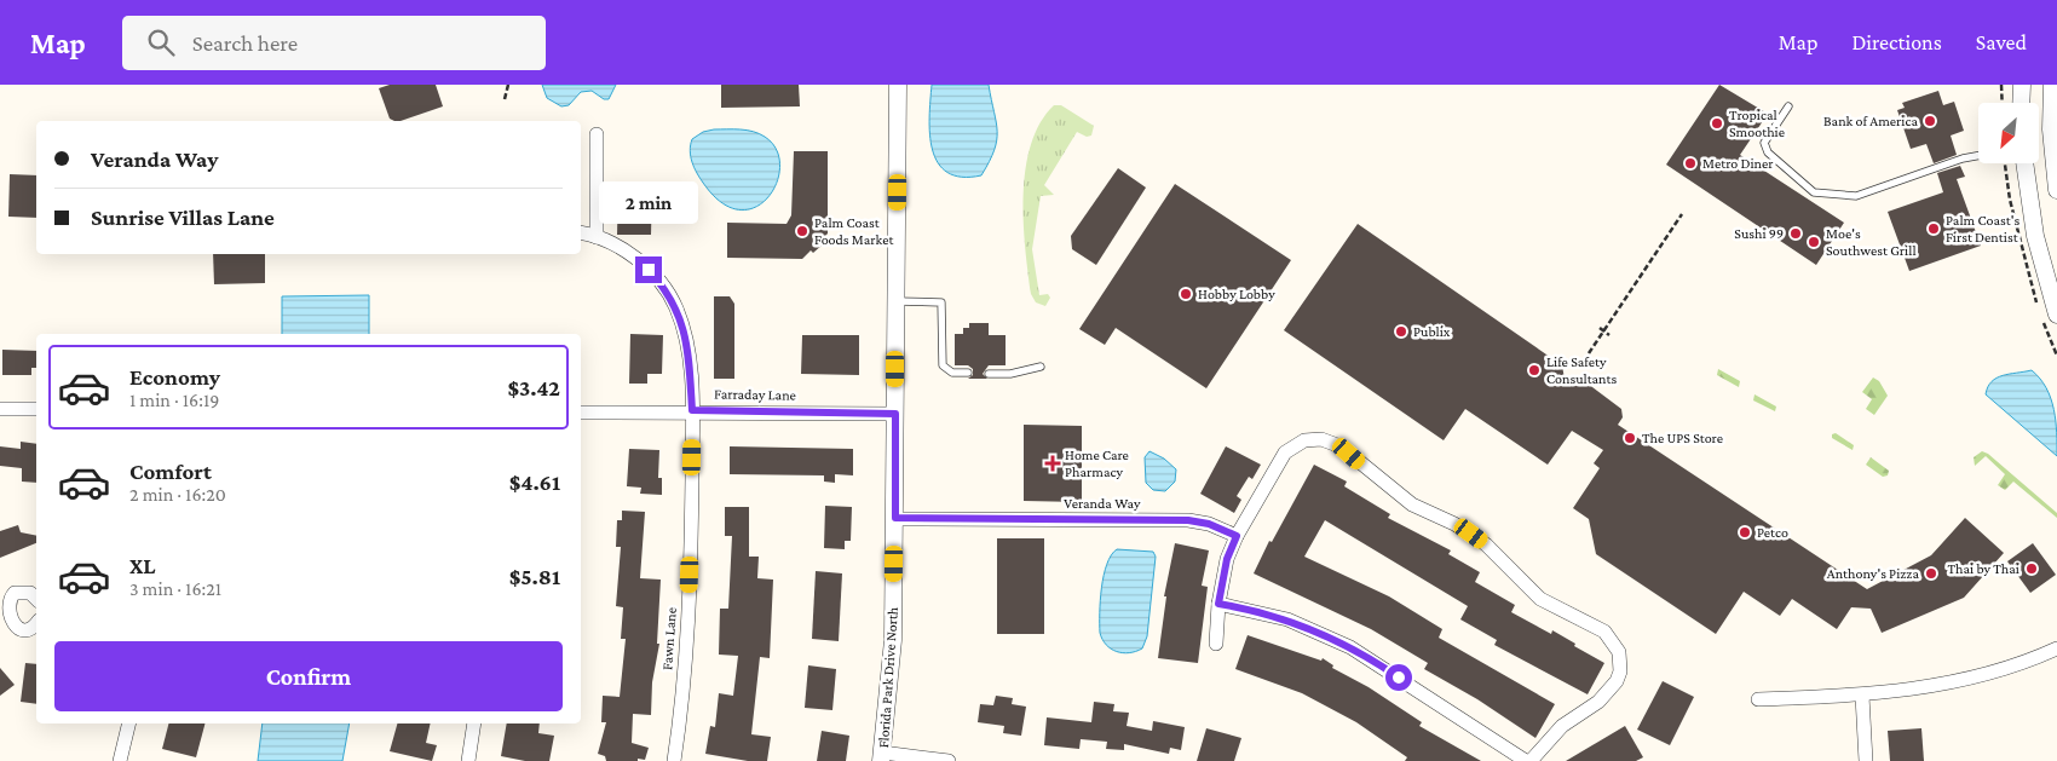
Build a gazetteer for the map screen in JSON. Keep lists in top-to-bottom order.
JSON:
{
  "streets": {
    "street": [
      "Farraday Lane",
      "Veranda Way",
      "Fawn Lane",
      "Florida Park Drive North"
    ]
  },
  "crossings": [
    ["Farraday Lane", "Fawn Lane"],
    ["Farraday Lane", "Florida Park Drive North"],
    ["Veranda Way", "Florida Park Drive North"]
  ],
  "places": {
    "other": [
      "Bank of America",
      "Tropical Smoothie",
      "Metro Diner",
      "Palm Coast's First Dentist",
      "Palm Coast Foods Market",
      "Sushi 99",
      "Moe's Southwest Grill",
      "Hobby Lobby",
      "Publix",
      "Life Safety Consultants",
      "The UPS Store",
      "Petco",
      "Thai by Thai",
      "Anthony's Pizza"
    ],
    "health": ["Home Care Pharmacy"]
  },
  "north": "bottom left",
  "page": {
    "header": "Map",
    "search": "Search here",
    "nav": ["Map", "Directions", "Saved"],
    "banner": ["Veranda Way", "Sunrise Villas Lane"],
    "bubble": "2 min",
    "list": [
      {
        "name": "Economy",
        "note": "1 min · 16:19",
        "value": "$3.42"
      },
      {
        "name": "Comfort",
        "note": "2 min · 16:20",
        "value": "$4.61"
      },
      {
        "name": "XL",
        "note": "3 min · 16:21",
        "value": "$5.81"
      }
    ],
    "buttons": "Confirm"
  }
}
